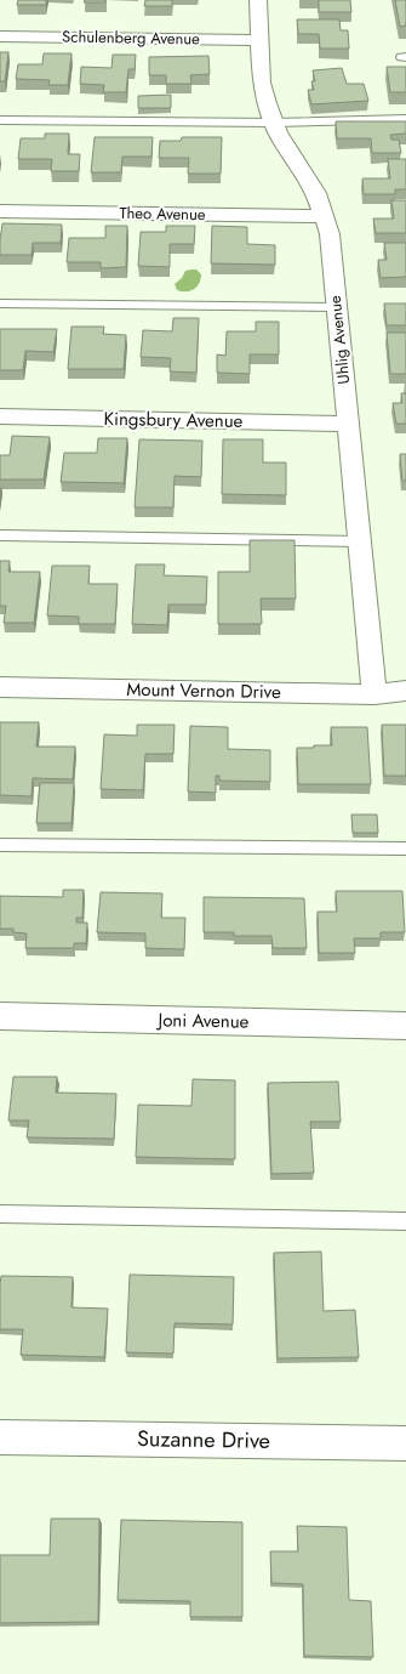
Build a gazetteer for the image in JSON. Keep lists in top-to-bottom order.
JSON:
{
  "streets": {
    "street": [
      "Schulenberg Avenue",
      "Theo Avenue",
      "Uhlig Avenue",
      "Kingsbury Avenue",
      "Mount Vernon Drive",
      "Joni Avenue",
      "Suzanne Drive"
    ]
  },
  "crossings": [
    ["Schulenberg Avenue", "Uhlig Avenue"],
    ["Theo Avenue", "Uhlig Avenue"],
    ["Uhlig Avenue", "Kingsbury Avenue"],
    ["Uhlig Avenue", "Mount Vernon Drive"]
  ]
}
